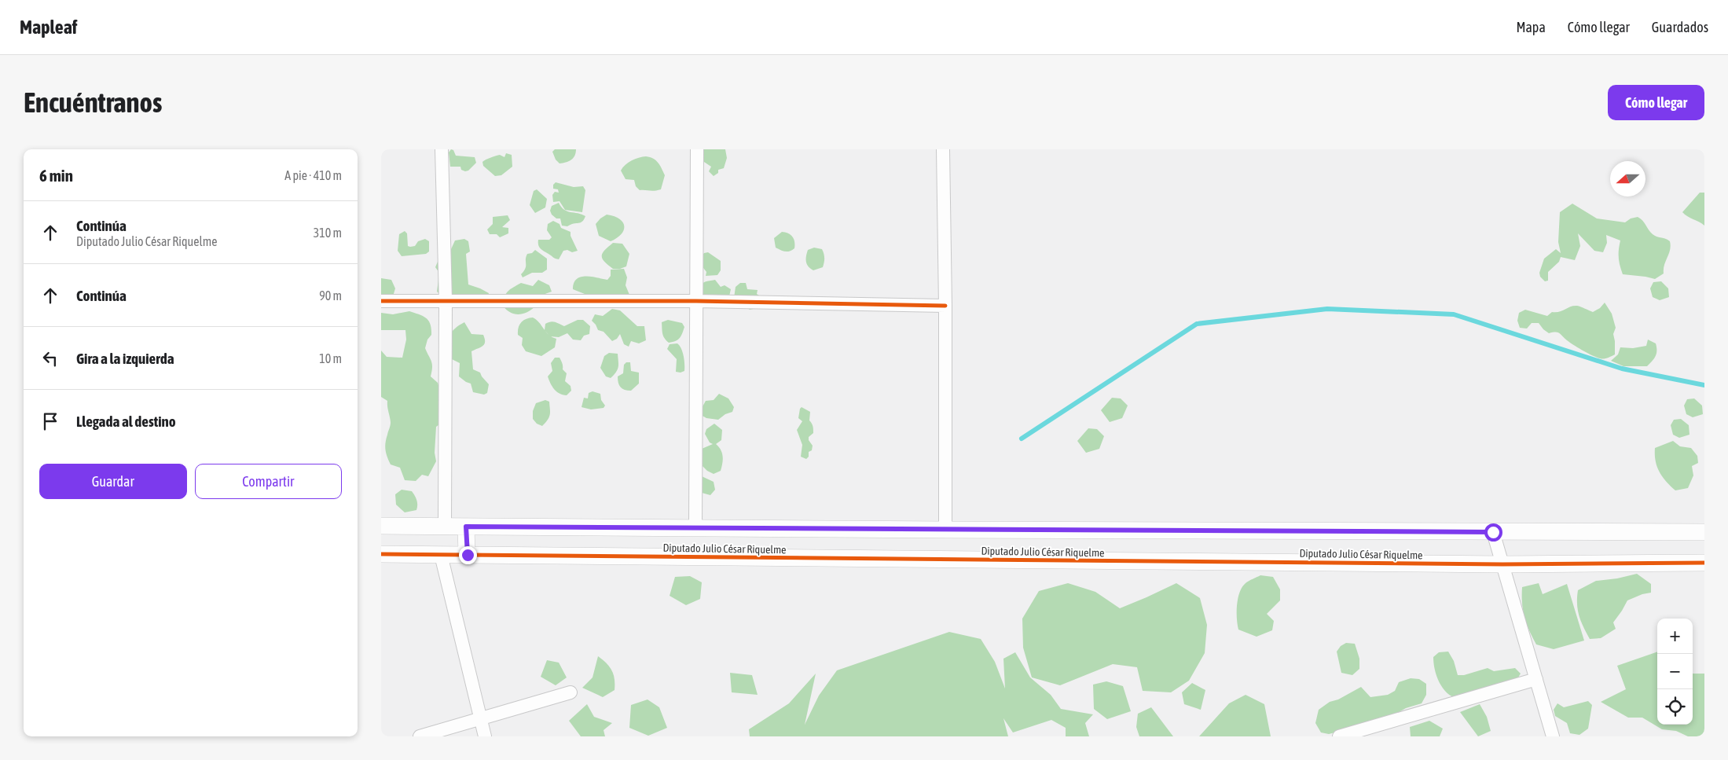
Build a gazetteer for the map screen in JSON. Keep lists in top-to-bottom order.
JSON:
{
  "streets": {
    "street": ["Diputado Julio César Riquelme"]
  },
  "north": "left",
  "page": {
    "header": "Mapleaf",
    "nav": ["Mapa", "Cómo llegar", "Guardados"],
    "buttons": [
      "Cómo llegar",
      ["Guardar", "Compartir"]
    ],
    "title": "Encuéntranos",
    "heading": ["6 min", "A pie · 410 m"],
    "list": [
      ["Continúa", "Diputado Julio César Riquelme", "310 m"],
      ["Continúa", "90 m"],
      ["Gira a la izquierda", "10 m"],
      "Llegada al destino"
    ],
    "map_buttons": ["+", "−"]
  }
}
